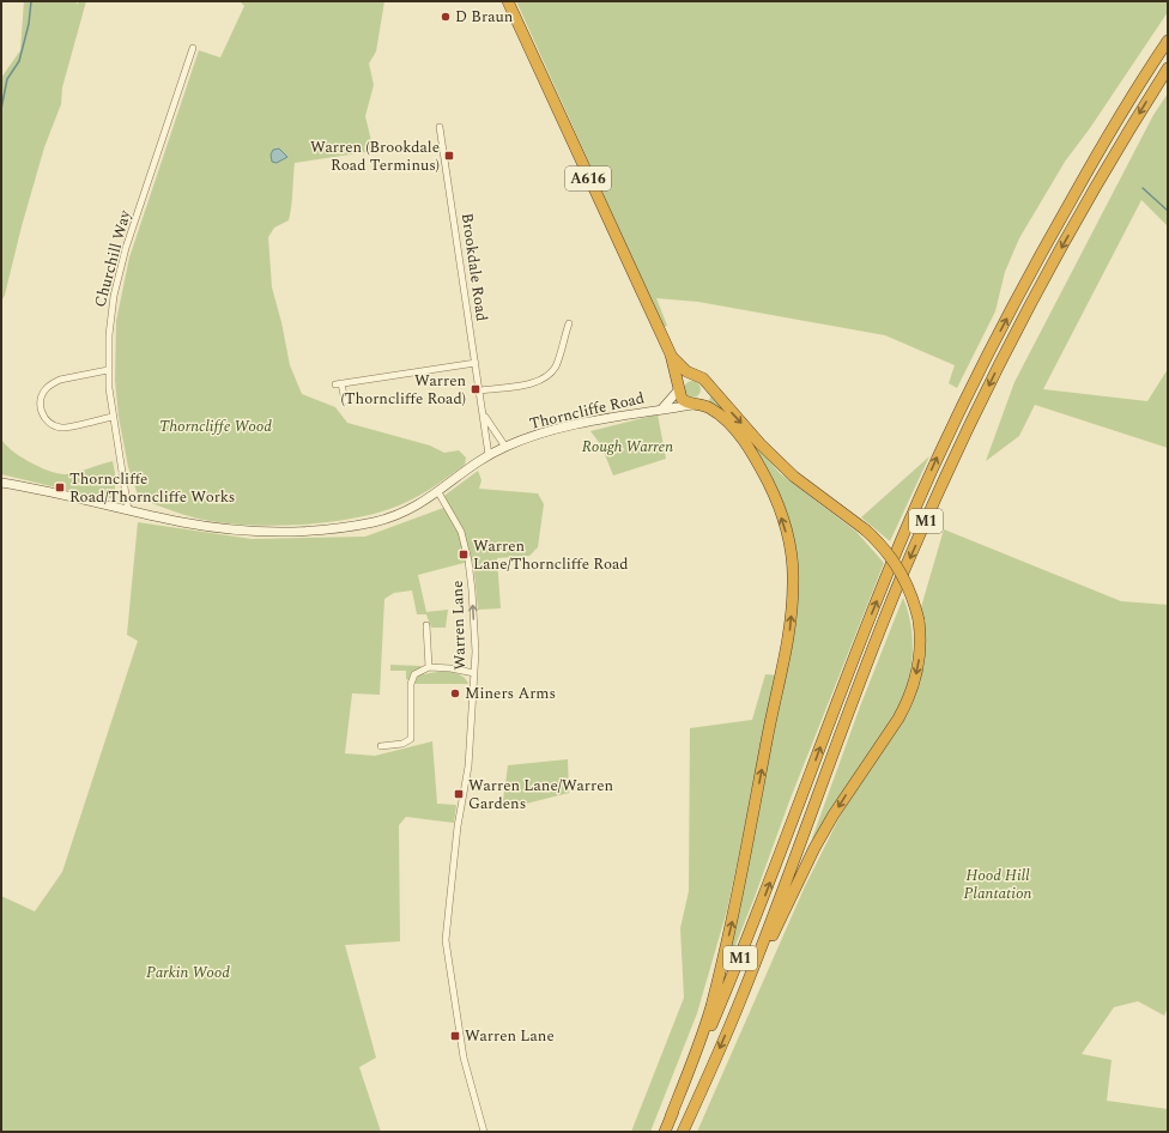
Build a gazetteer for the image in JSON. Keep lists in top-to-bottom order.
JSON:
{
  "streets": {
    "highway": ["A616", "M1"],
    "street": [
      "Churchill Way",
      "Brookdale Road",
      "Thorncliffe Road",
      "Warren Lane"
    ]
  },
  "crossings": [
    ["A616", "Thorncliffe Road"],
    ["A616", "M1"],
    ["Churchill Way", "Thorncliffe Road"],
    ["Brookdale Road", "Thorncliffe Road"],
    ["Thorncliffe Road", "M1"],
    ["Thorncliffe Road", "Warren Lane"]
  ],
  "parks": [
    "Thorncliffe Wood",
    "Rough Warren",
    "Hood Hill Plantation",
    "Parkin Wood"
  ],
  "places": {
    "other": ["D Braun", "Miners Arms"],
    "transit": [
      "Warren (Brookdale Road Terminus)",
      "Warren (Thorncliffe Road)",
      "Thorncliffe Road/Thorncliffe Works",
      "Warren Lane/Thorncliffe Road",
      "Warren Lane/Warren Gardens",
      "Warren Lane"
    ]
  }
}
